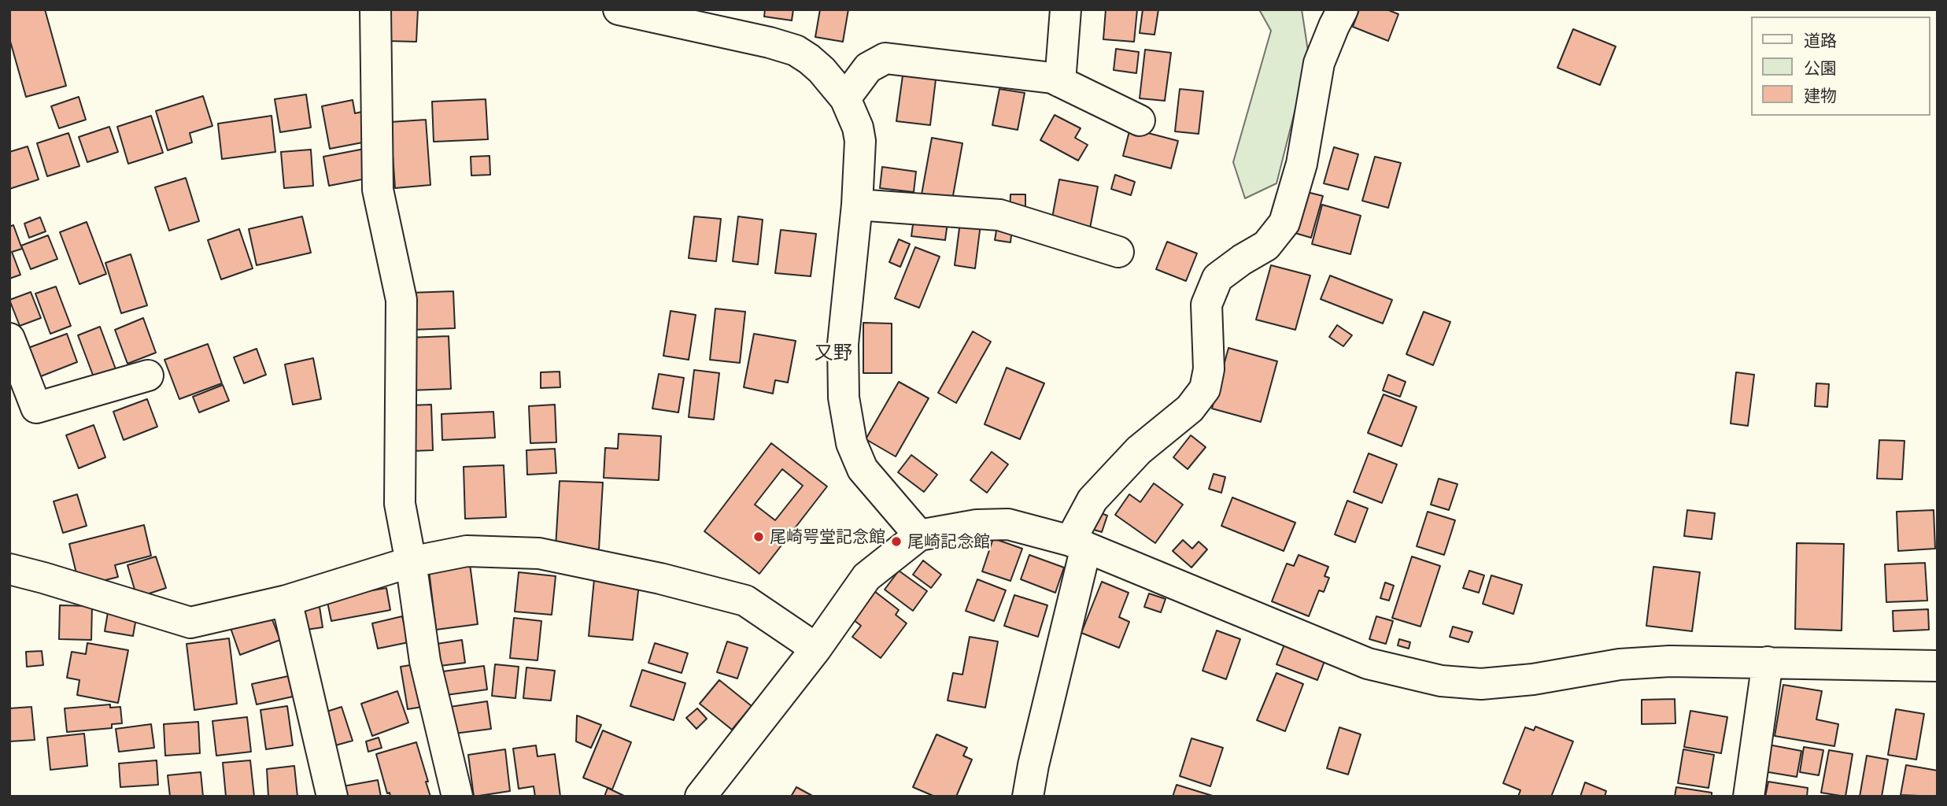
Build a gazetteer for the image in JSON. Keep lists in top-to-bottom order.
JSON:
{
  "districts": ["又野"],
  "places": ["尾崎咢堂記念館", "尾崎記念館"],
  "legend": ["道路", "公園", "建物"]
}
